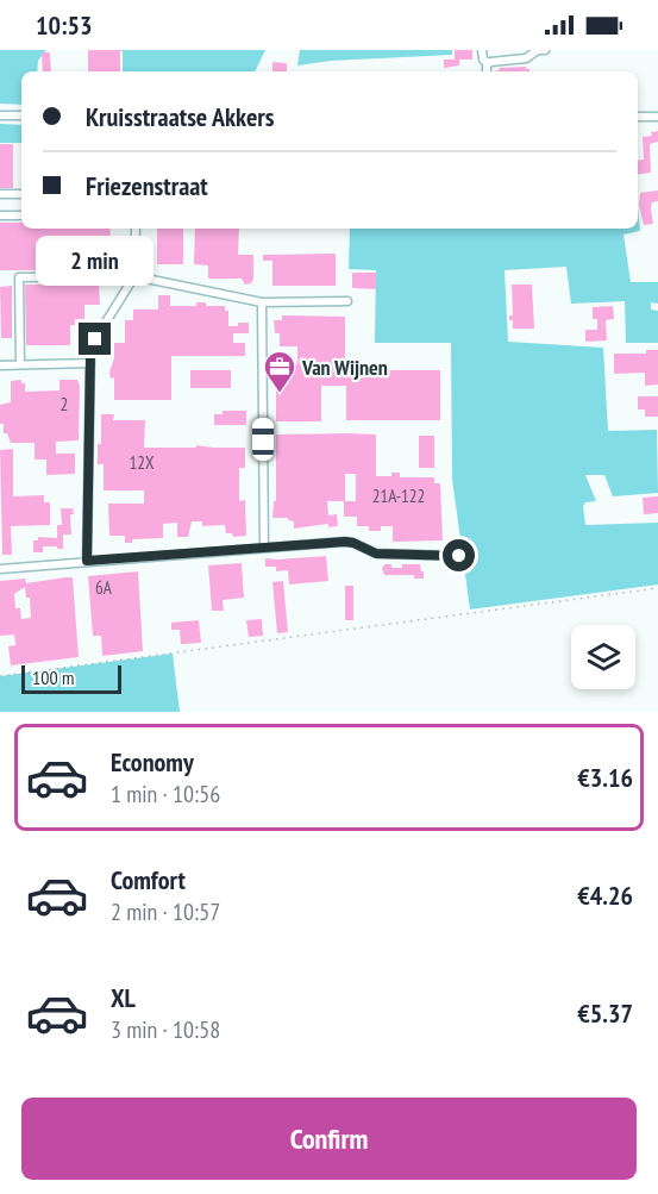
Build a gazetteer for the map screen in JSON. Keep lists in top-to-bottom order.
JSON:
{
  "places": {
    "office": ["Van Wijnen"]
  },
  "house_numbers": [
    "2",
    "12X",
    "21A-122",
    "6A"
  ],
  "scale_bar": "100 m",
  "page": {
    "status": "10:53",
    "banner": ["Kruisstraatse Akkers", "Friezenstraat"],
    "bubble": "2 min",
    "scale": "100 m",
    "list": [
      {
        "name": "Economy",
        "note": "1 min · 10:56",
        "value": "€3.16"
      },
      {
        "name": "Comfort",
        "note": "2 min · 10:57",
        "value": "€4.26"
      },
      {
        "name": "XL",
        "note": "3 min · 10:58",
        "value": "€5.37"
      }
    ],
    "buttons": "Confirm"
  }
}
